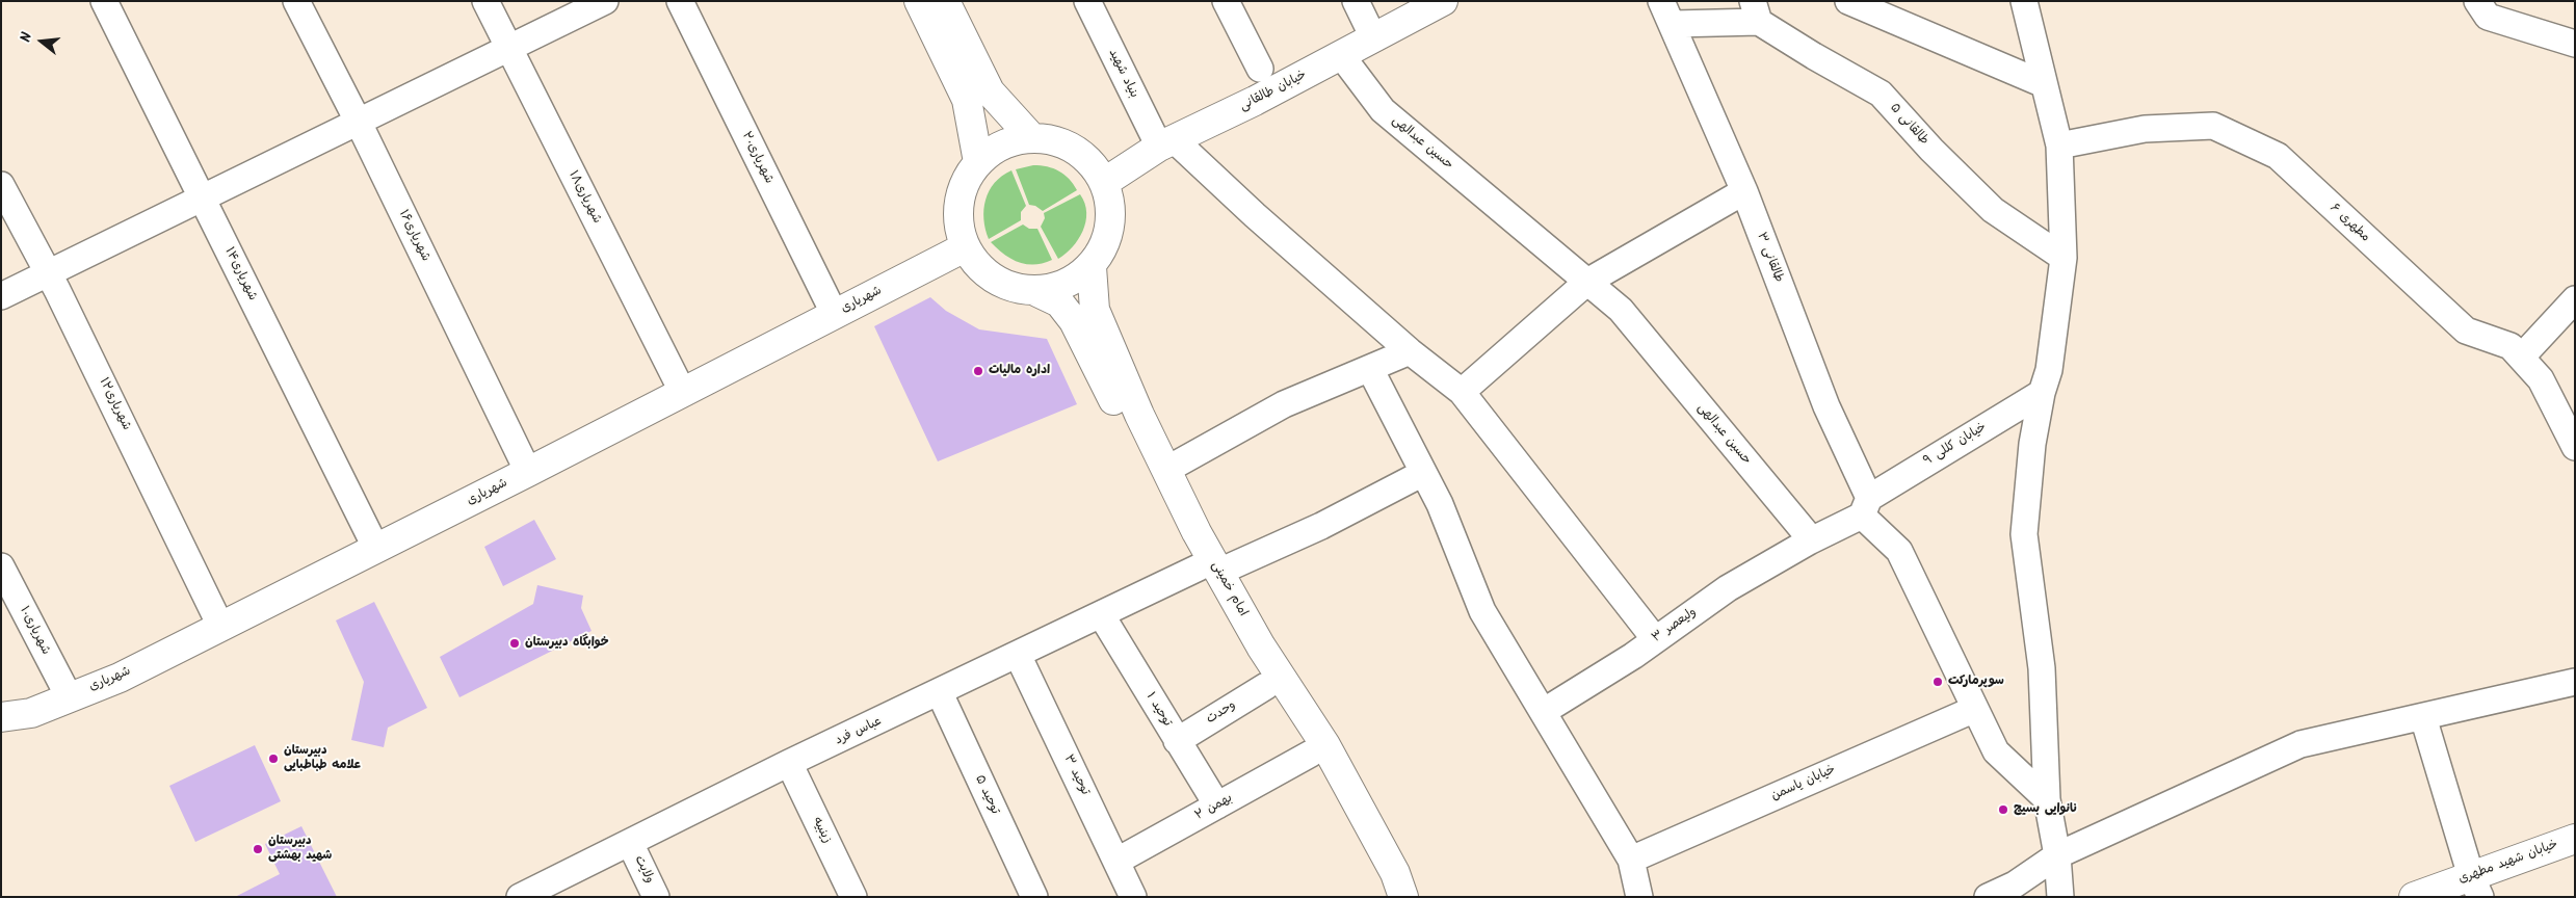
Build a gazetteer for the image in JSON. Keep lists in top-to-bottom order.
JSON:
{
  "streets": {
    "main road": [
      "خیابان طالقانی",
      "شهریاری",
      "امام خمینی",
      "خیابان شهید مطهری"
    ],
    "street": [
      "بنیاد شهید",
      "طالقانی ۵",
      "حسین عبدالهی",
      "شهریاری۲۰",
      "شهریاری۱۸",
      "مطهری ۶",
      "شهریاری۱۶",
      "طالقانی ۳",
      "شهریاری۱۴",
      "شهریاری۱۲",
      "خیابان کللی ۹",
      "ولیعصر ۳",
      "شهریاری۱۰",
      "توحید ۱",
      "وحدت",
      "عباس فرد",
      "توحید ۳",
      "خیابان یاسمن",
      "توحید ۵",
      "بهمن ۲",
      "زینبیه",
      "ولایت"
    ]
  },
  "crossings": [
    ["بنیاد شهید", "خیابان طالقانی"],
    ["خیابان طالقانی", "حسین عبدالهی"],
    ["خیابان طالقانی", "شهریاری"],
    ["خیابان طالقانی", "امام خمینی"],
    ["حسین عبدالهی", "ولیعصر ۳"],
    ["شهریاری۲۰", "شهریاری"],
    ["شهریاری۱۸", "شهریاری"],
    ["شهریاری۱۶", "شهریاری"],
    ["طالقانی ۳", "خیابان کللی ۹"],
    ["شهریاری۱۴", "شهریاری"],
    ["شهریاری", "شهریاری۱۲"],
    ["شهریاری", "امام خمینی"],
    ["شهریاری", "شهریاری۱۰"],
    ["امام خمینی", "وحدت"],
    ["امام خمینی", "عباس فرد"],
    ["امام خمینی", "بهمن ۲"],
    ["توحید ۱", "وحدت"],
    ["توحید ۱", "عباس فرد"],
    ["توحید ۱", "بهمن ۲"],
    ["عباس فرد", "توحید ۳"],
    ["عباس فرد", "توحید ۵"],
    ["عباس فرد", "زینبیه"],
    ["عباس فرد", "ولایت"],
    ["توحید ۳", "بهمن ۲"]
  ],
  "places": [
    "اداره مالیات",
    "خوابگاه دبیرستان",
    "سوپرمارکت",
    "دبیرستان علامه طباطبایی",
    "نانوایی بسیج",
    "دبیرستان شهید بهشتی"
  ],
  "north": "left"
}
